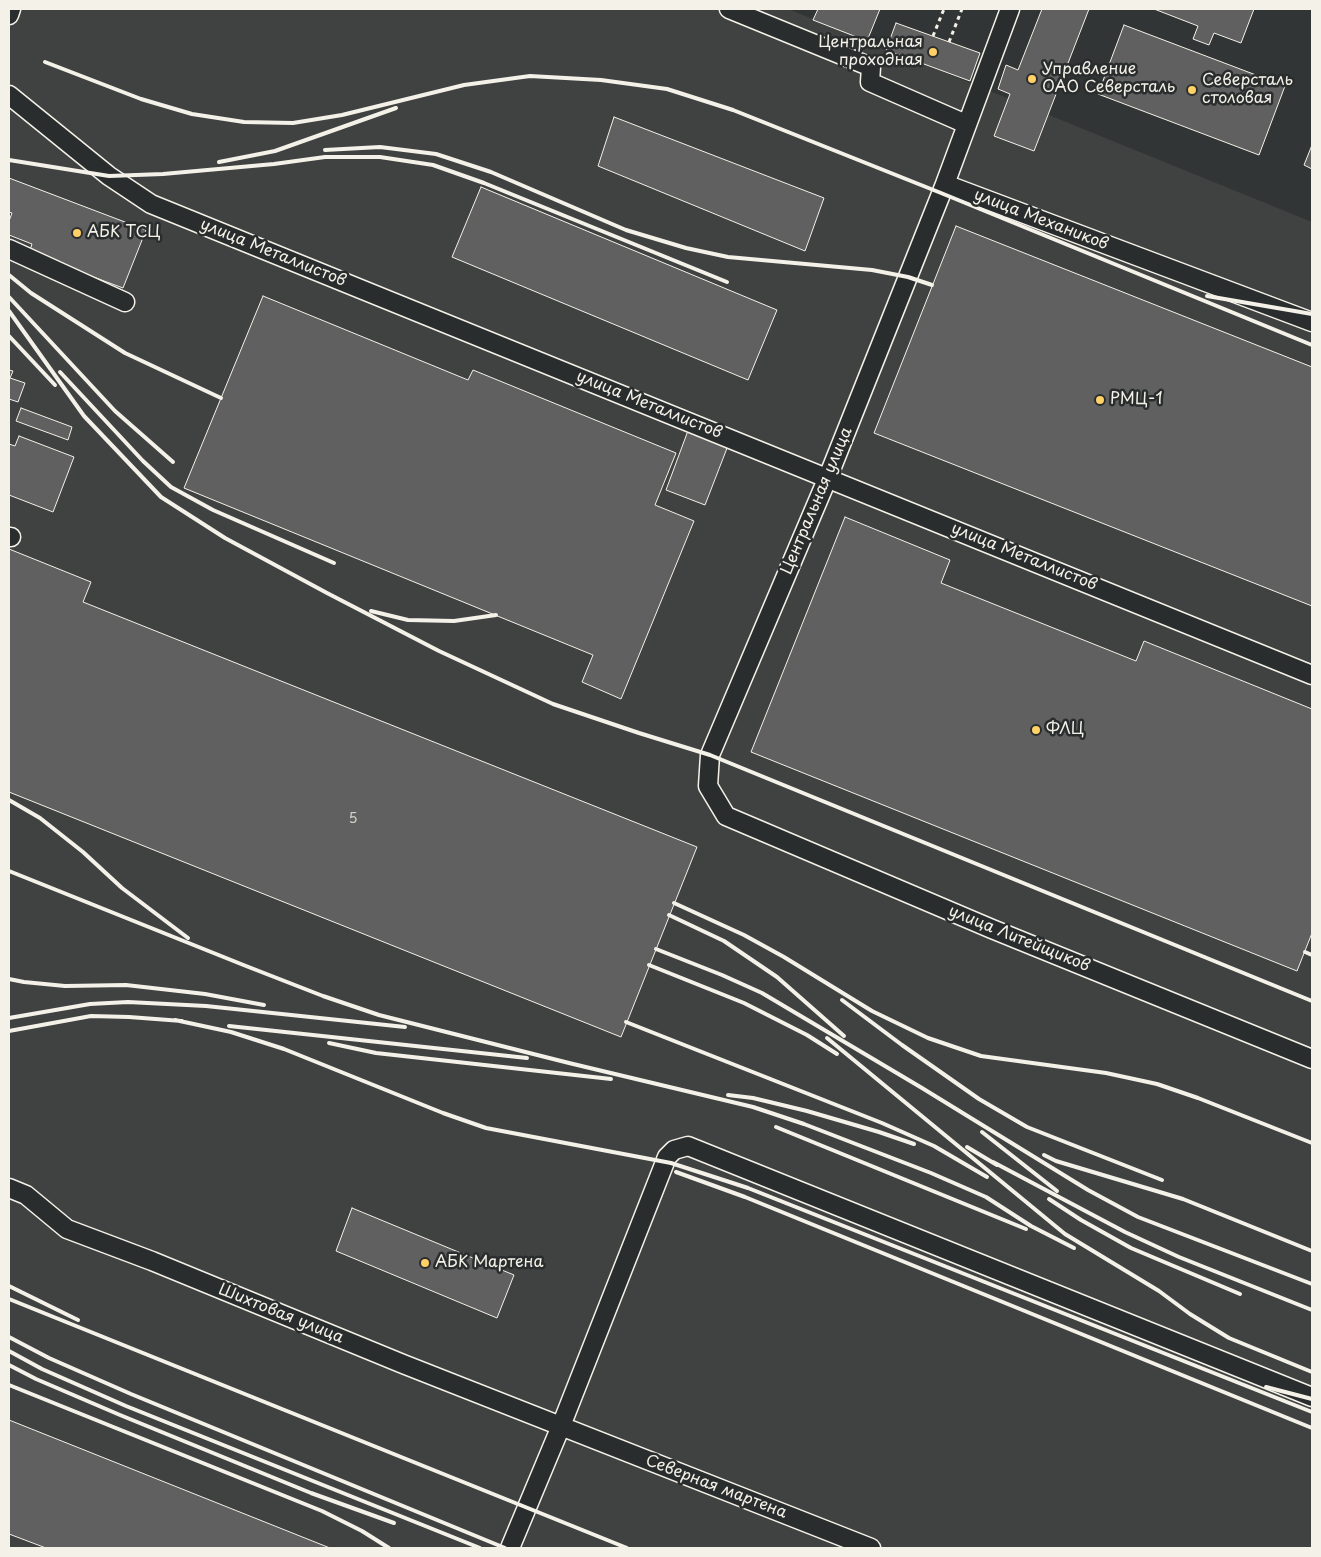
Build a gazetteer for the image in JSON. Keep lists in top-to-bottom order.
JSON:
{
  "streets": {
    "street": [
      "улица Механиков",
      "улица Металлистов",
      "Центральная улица",
      "улица Литейщиков",
      "Шихтовая улица",
      "Северная мартена"
    ]
  },
  "crossings": [
    ["улица Механиков", "Центральная улица"],
    ["улица Металлистов", "Центральная улица"],
    ["Центральная улица", "улица Литейщиков"],
    ["Шихтовая улица", "Северная мартена"]
  ],
  "places": [
    "Центральная проходная",
    "Управление OAO Северсталь",
    "Северсталь столовая",
    "АБК ТСЦ",
    "РМЦ-1",
    "ФЛЦ",
    "АБК Мартена"
  ],
  "house_numbers": ["5"]
}
